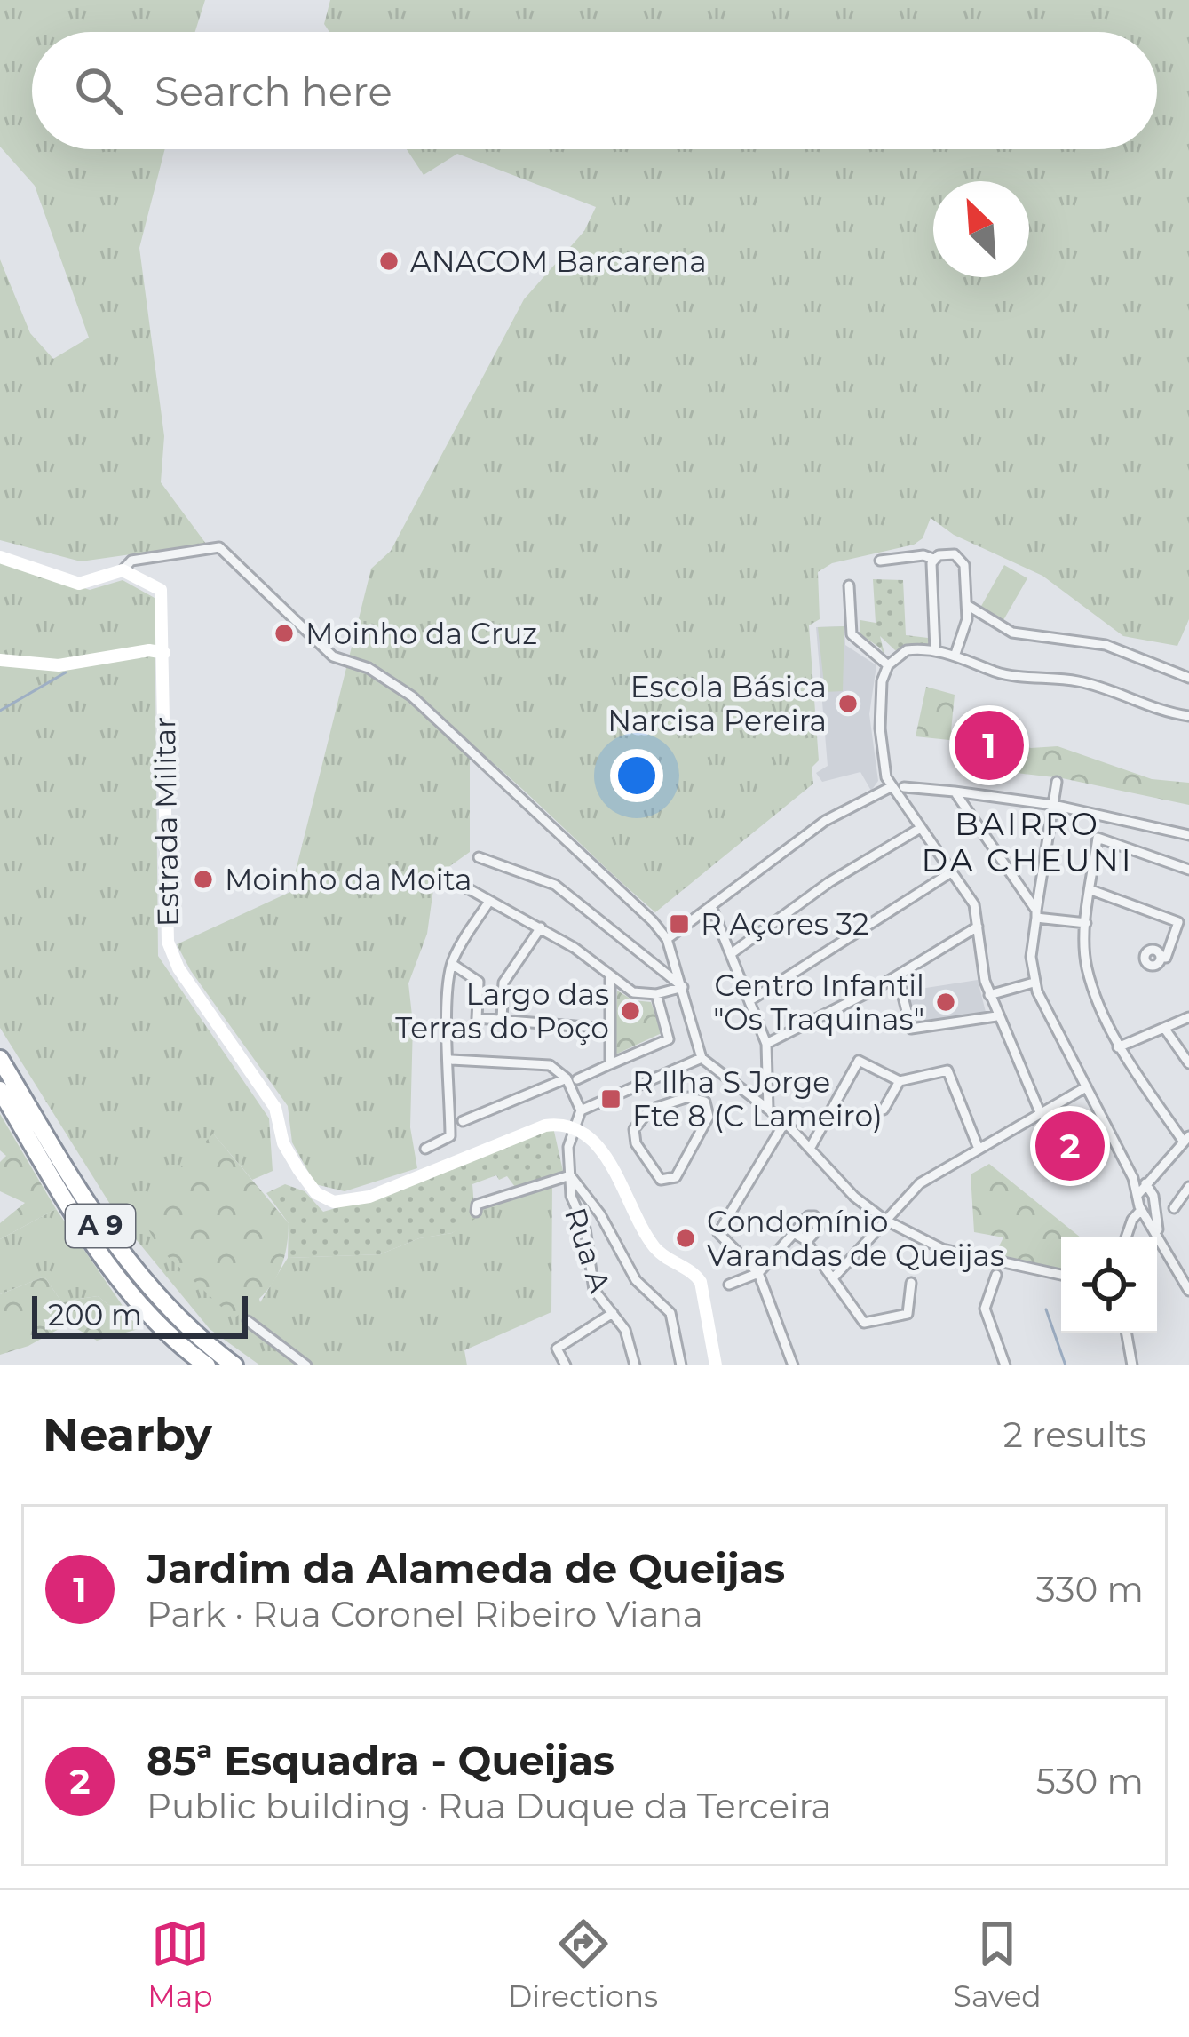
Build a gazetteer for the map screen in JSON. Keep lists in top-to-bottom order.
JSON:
{
  "streets": {
    "highway": ["A 9"],
    "street": ["Estrada Militar", "Rua A"]
  },
  "crossings": [
    ["Estrada Militar", "Rua A"]
  ],
  "districts": ["BAIRRO DA CHEUNI"],
  "places": {
    "other": [
      "ANACOM Barcarena",
      "Moinho da Cruz",
      "Escola Básica Narcisa Pereira",
      "Moinho da Moita",
      "Centro Infantil \"Os Traquinas\"",
      "Largo das Terras do Poço",
      "Condomínio Varandas de Queijas"
    ],
    "transit": ["R Açores 32", "R Ilha S Jorge Fte 8 (C Lameiro)"]
  },
  "scale_bar": "200 m",
  "north": "top left",
  "page": {
    "search": "Search here",
    "pins": ["1", "2"],
    "scale": "200 m",
    "heading": ["Nearby", "2 results"],
    "list": [
      {
        "mark": "1",
        "name": "Jardim da Alameda de Queijas",
        "note": "Park · Rua Coronel Ribeiro Viana",
        "value": "330 m"
      },
      {
        "mark": "2",
        "name": "85ª Esquadra - Queijas",
        "note": "Public building · Rua Duque da Terceira",
        "value": "530 m"
      }
    ],
    "nav": ["Map", "Directions", "Saved"]
  }
}
